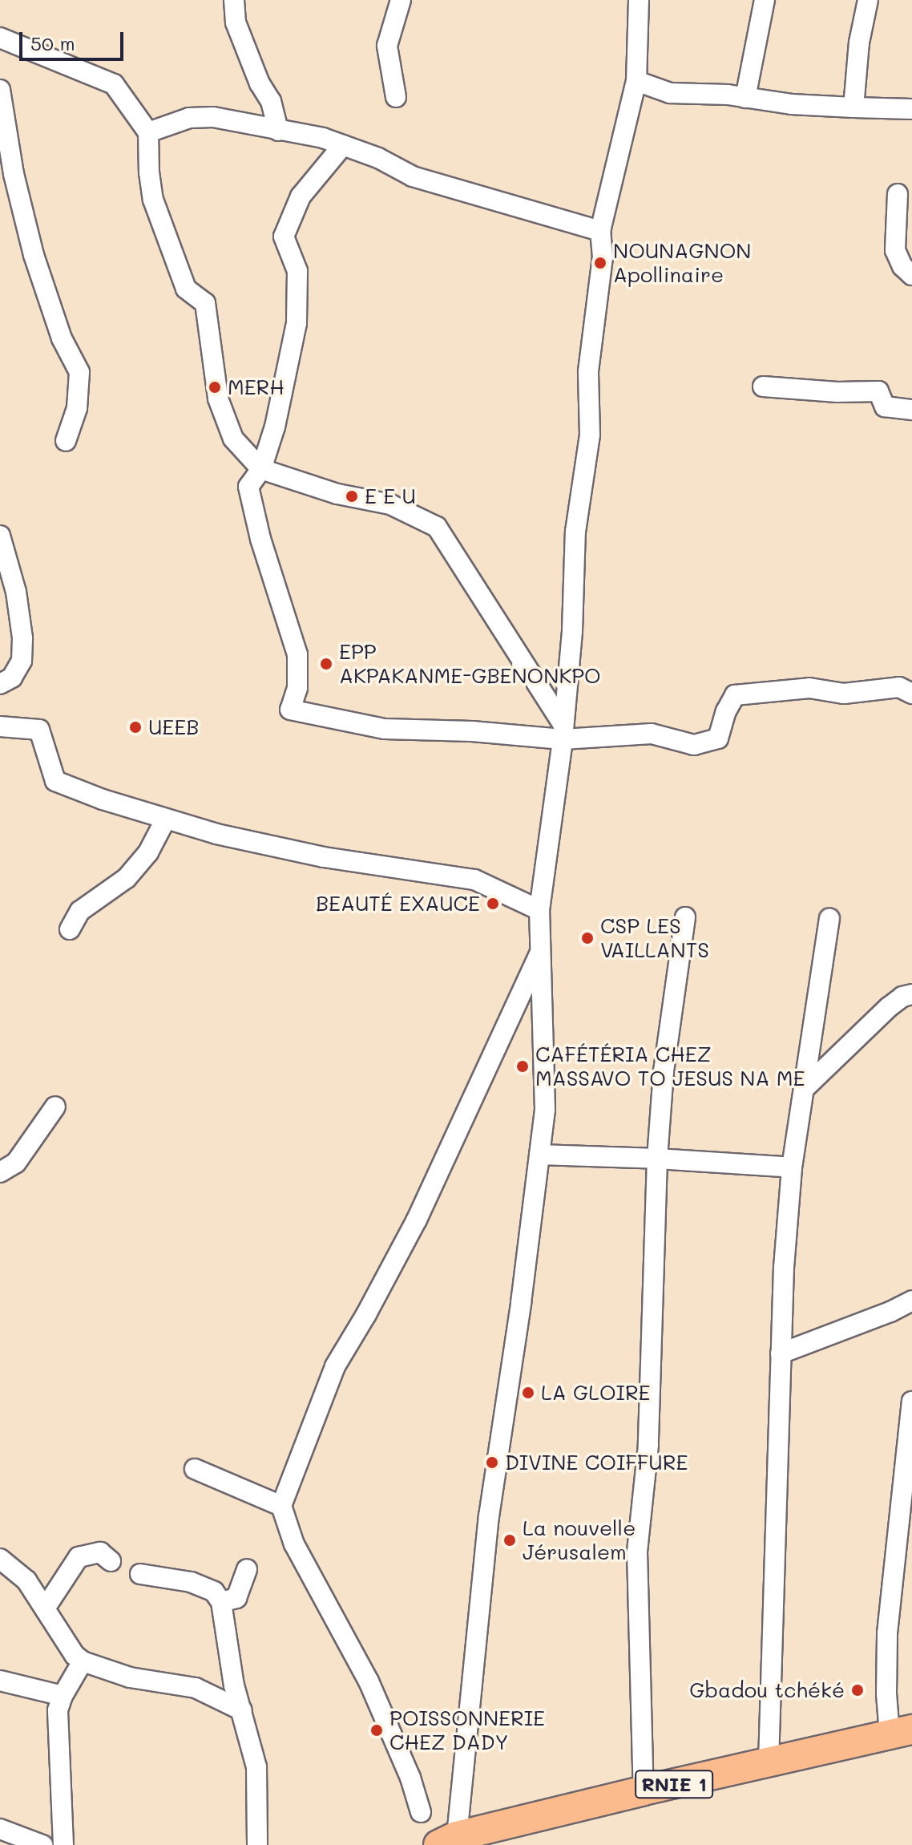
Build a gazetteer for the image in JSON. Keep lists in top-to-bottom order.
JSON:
{
  "streets": {
    "highway": ["RNIE 1"]
  },
  "places": [
    "NOUNAGNON Apollinaire",
    "MERH",
    "E E U",
    "EPP AKPAKANME-GBENONKPO",
    "UEEB",
    "BEAUTÉ EXAUCE",
    "CSP LES VAILLANTS",
    "CAFÉTÉRIA CHEZ MASSAVO TO JESUS NA ME",
    "LA GLOIRE",
    "DIVINE COIFFURE",
    "La nouvelle Jérusalem",
    "Gbadou tchéké",
    "POISSONNERIE CHEZ DADY"
  ],
  "scale_bar": "50 m"
}
